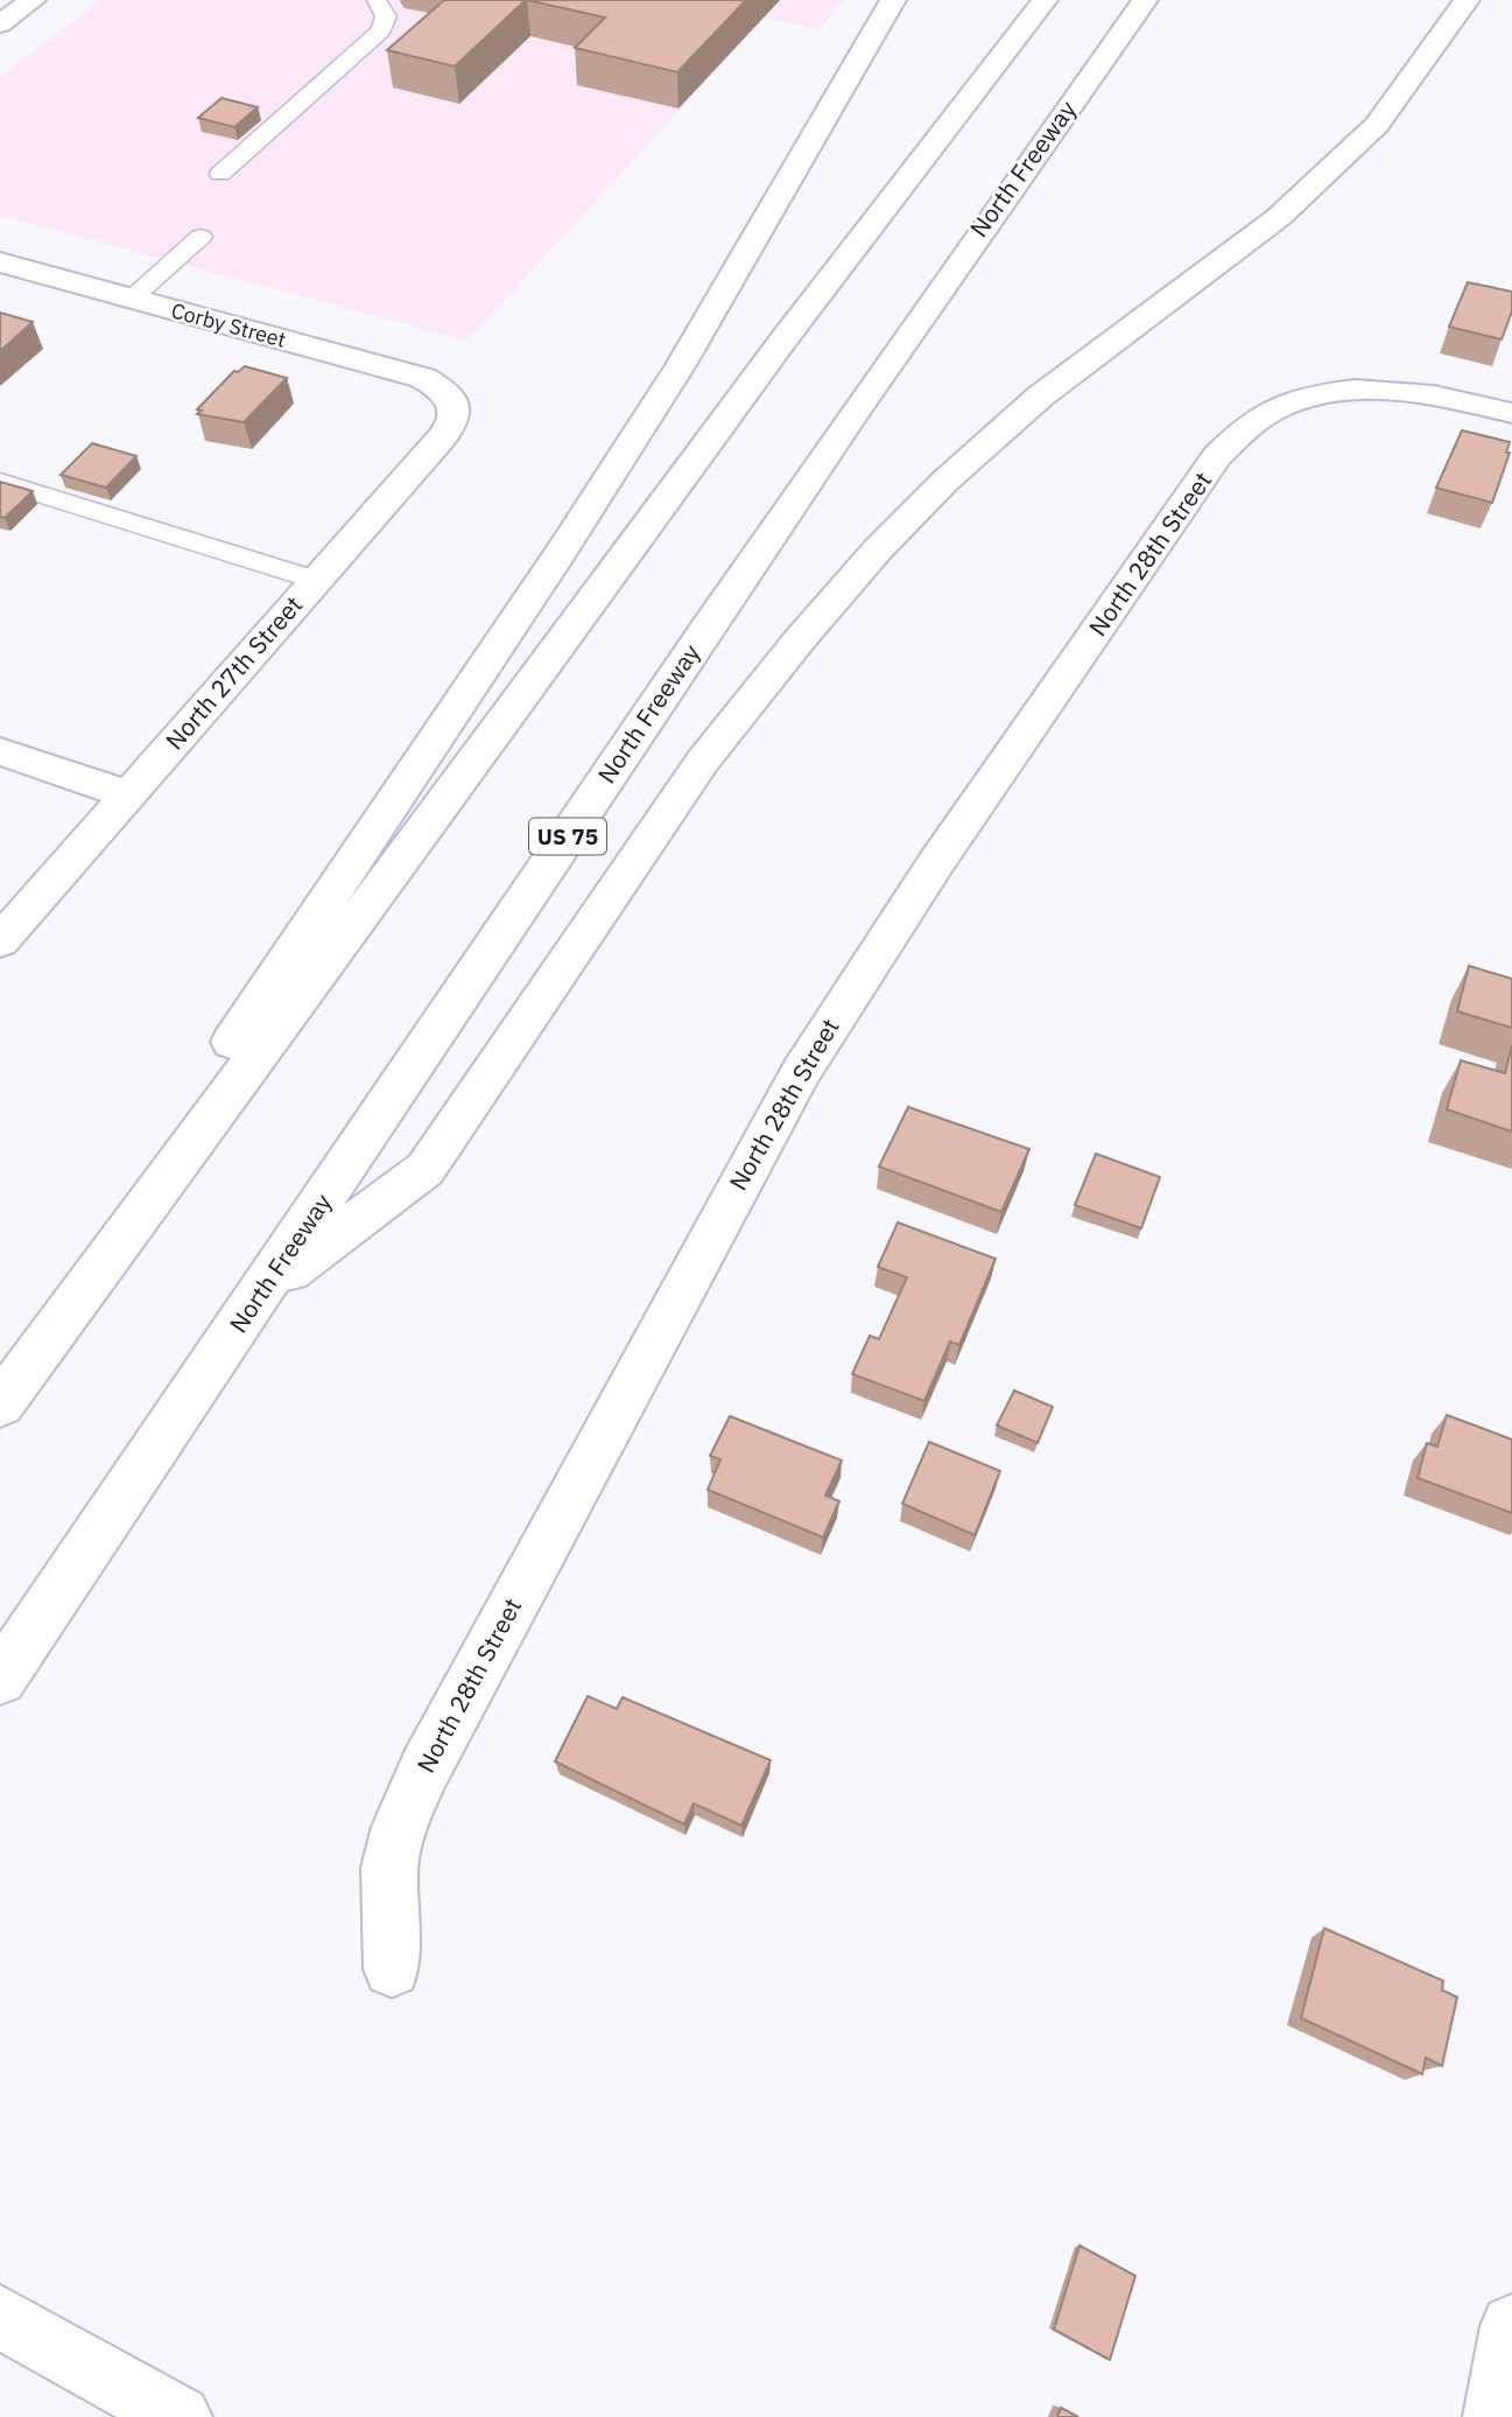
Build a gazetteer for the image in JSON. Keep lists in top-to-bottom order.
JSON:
{
  "streets": {
    "main road": [
      "North Freeway",
      "Corby Street",
      "North 28th Street",
      "North 27th Street",
      "US 75"
    ]
  },
  "crossings": [
    ["Corby Street", "North 27th Street"]
  ]
}
